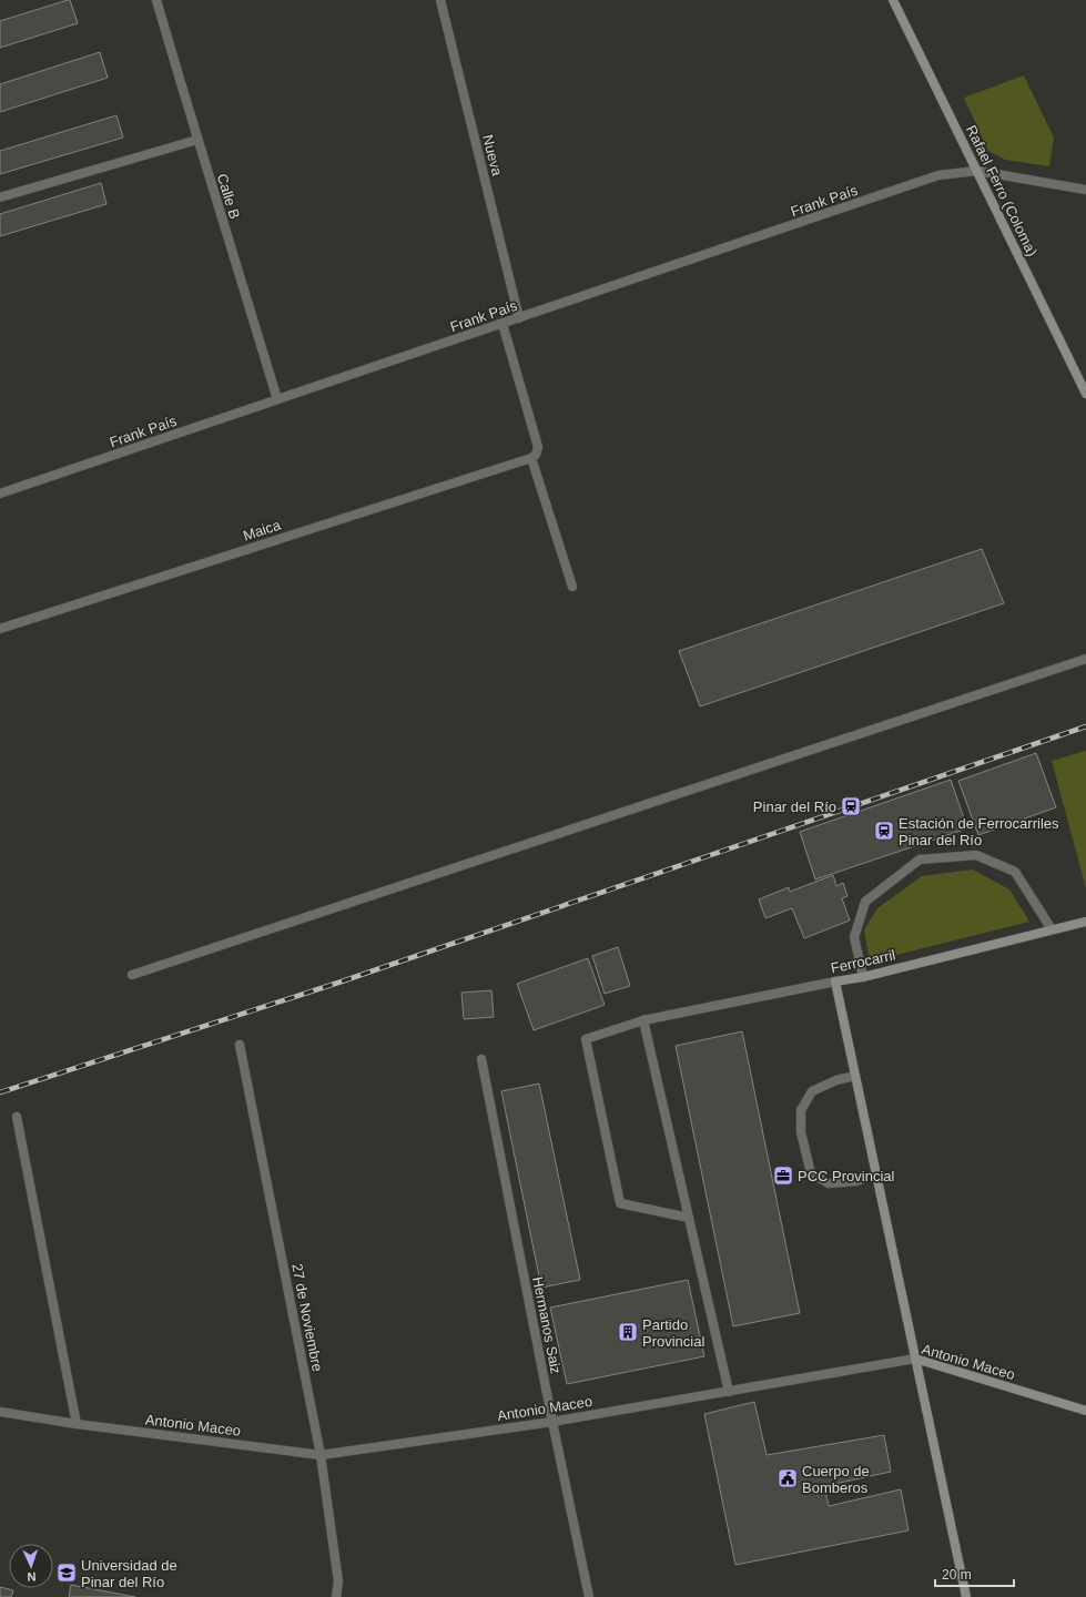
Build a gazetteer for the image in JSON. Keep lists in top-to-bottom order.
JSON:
{
  "streets": {
    "main road": ["Rafael Ferro (Coloma)", "Ferrocarril", "Antonio Maceo"],
    "street": [
      "Nueva",
      "Calle B",
      "Frank País",
      "Maica",
      "27 de Noviembre",
      "Hermanos Saiz"
    ]
  },
  "crossings": [
    ["Nueva", "Frank País"],
    ["Rafael Ferro (Coloma)", "Frank País"],
    ["Calle B", "Frank País"],
    ["27 de Noviembre", "Antonio Maceo"],
    ["Hermanos Saiz", "Antonio Maceo"]
  ],
  "places": {
    "station": ["Pinar del Río", "Estación de Ferrocarriles Pinar del Río"],
    "office": ["PCC Provincial"],
    "building": ["Partido Provincial"],
    "public building": ["Cuerpo de Bomberos"],
    "school or university": ["Universidad de Pinar del Río"]
  },
  "scale_bar": "20 m",
  "north": "bottom"
}
